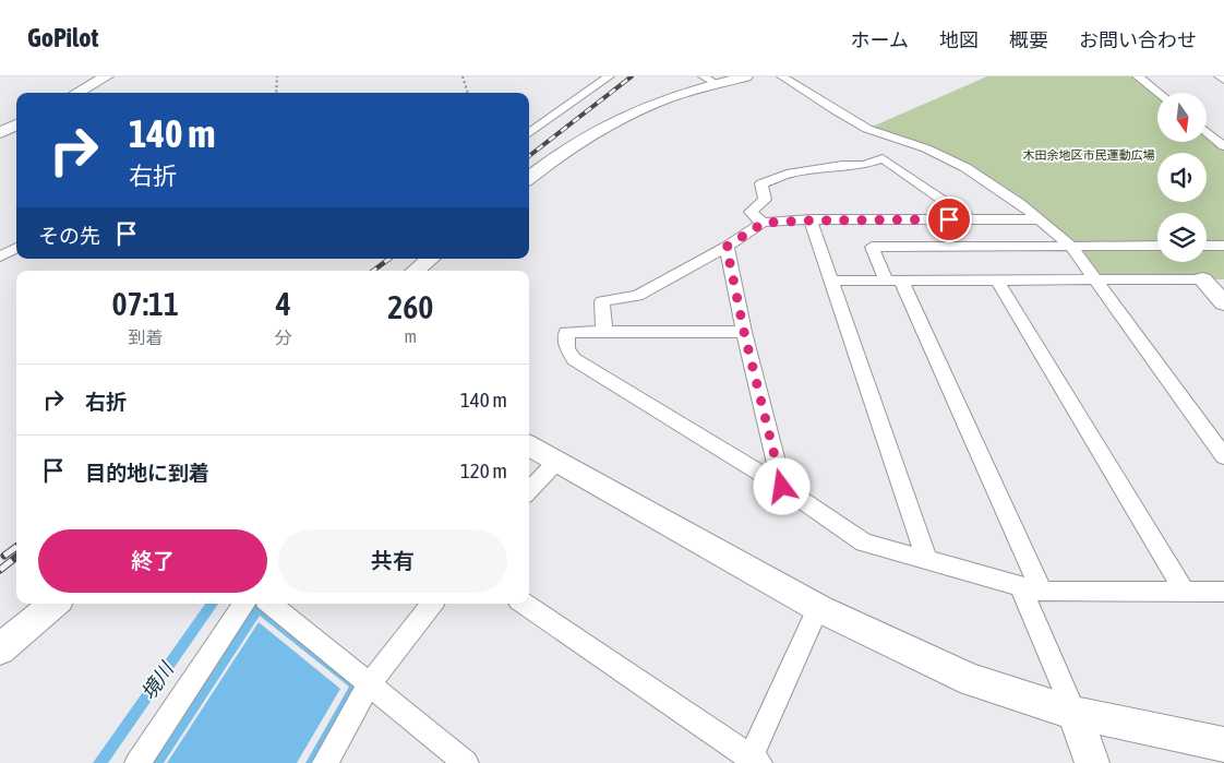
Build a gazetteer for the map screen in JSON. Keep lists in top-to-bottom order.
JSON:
{
  "water": ["境川"],
  "parks": ["木田余地区市民運動広場"],
  "north": "bottom",
  "page": {
    "header": "GoPilot",
    "nav": [
      "ホーム",
      "地図",
      "概要",
      "お問い合わせ"
    ],
    "turn": ["140 m", "右折"],
    "then": "その先",
    "eta": [
      "07:11",
      "到着",
      "4",
      "分",
      "260",
      "m"
    ],
    "list": [
      {
        "name": "右折",
        "value": "140 m"
      },
      {
        "name": "目的地に到着",
        "value": "120 m"
      }
    ],
    "buttons": ["終了", "共有"]
  }
}
